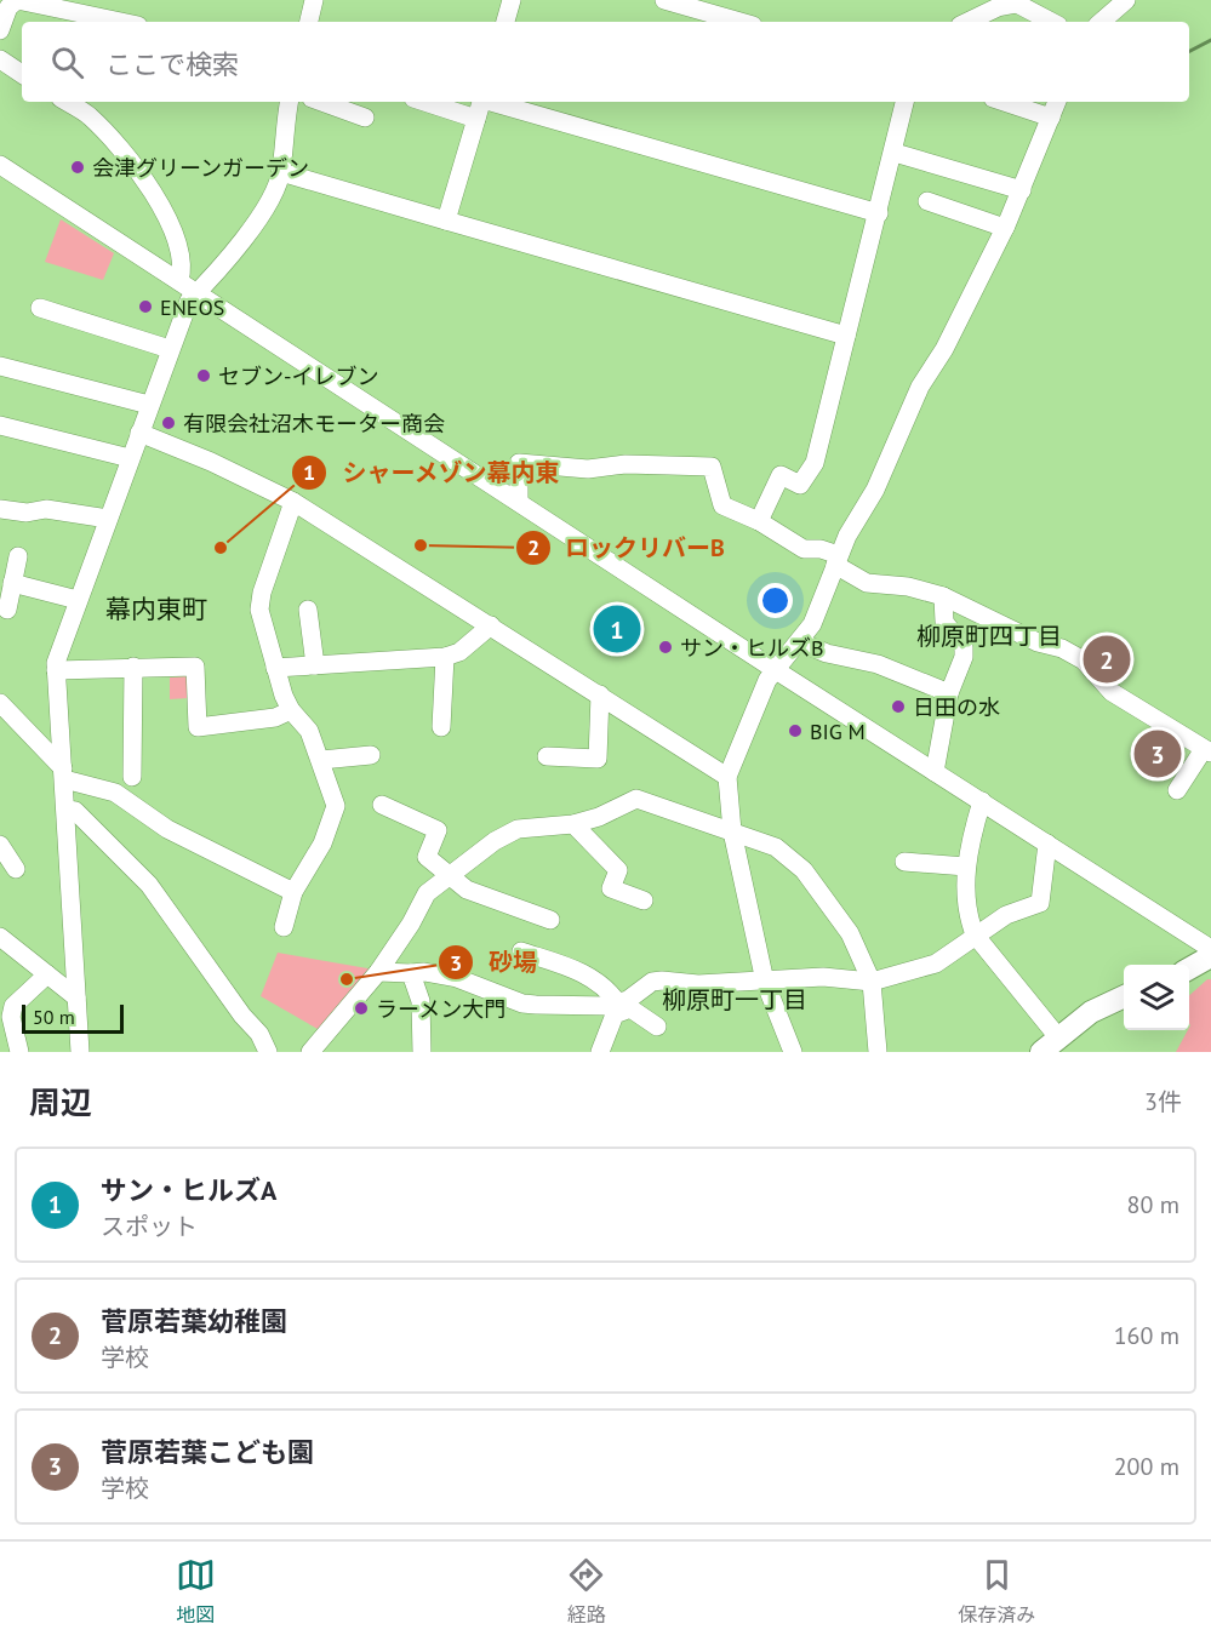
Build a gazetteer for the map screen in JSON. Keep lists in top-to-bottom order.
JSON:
{
  "districts": ["幕内東町", "柳原町四丁目", "柳原町一丁目"],
  "places": [
    "会津グリーンガーデン",
    "ENEOS",
    "セブン-イレブン",
    "有限会社沼木モーター商会",
    "ロックリバーB",
    "シャーメゾン幕内東",
    "サン・ヒルズB",
    "日田の水",
    "BIG M",
    "砂場",
    "ラーメン大門"
  ],
  "scale_bar": "50 m",
  "page": {
    "search": "ここで検索",
    "pins": ["1", "2", "3"],
    "scale": "50 m",
    "heading": ["周辺", "3件"],
    "list": [
      {
        "mark": "1",
        "name": "サン・ヒルズA",
        "note": "スポット",
        "value": "80 m"
      },
      {
        "mark": "2",
        "name": "菅原若葉幼稚園",
        "note": "学校",
        "value": "160 m"
      },
      {
        "mark": "3",
        "name": "菅原若葉こども園",
        "note": "学校",
        "value": "200 m"
      }
    ],
    "nav": ["地図", "経路", "保存済み"]
  }
}
